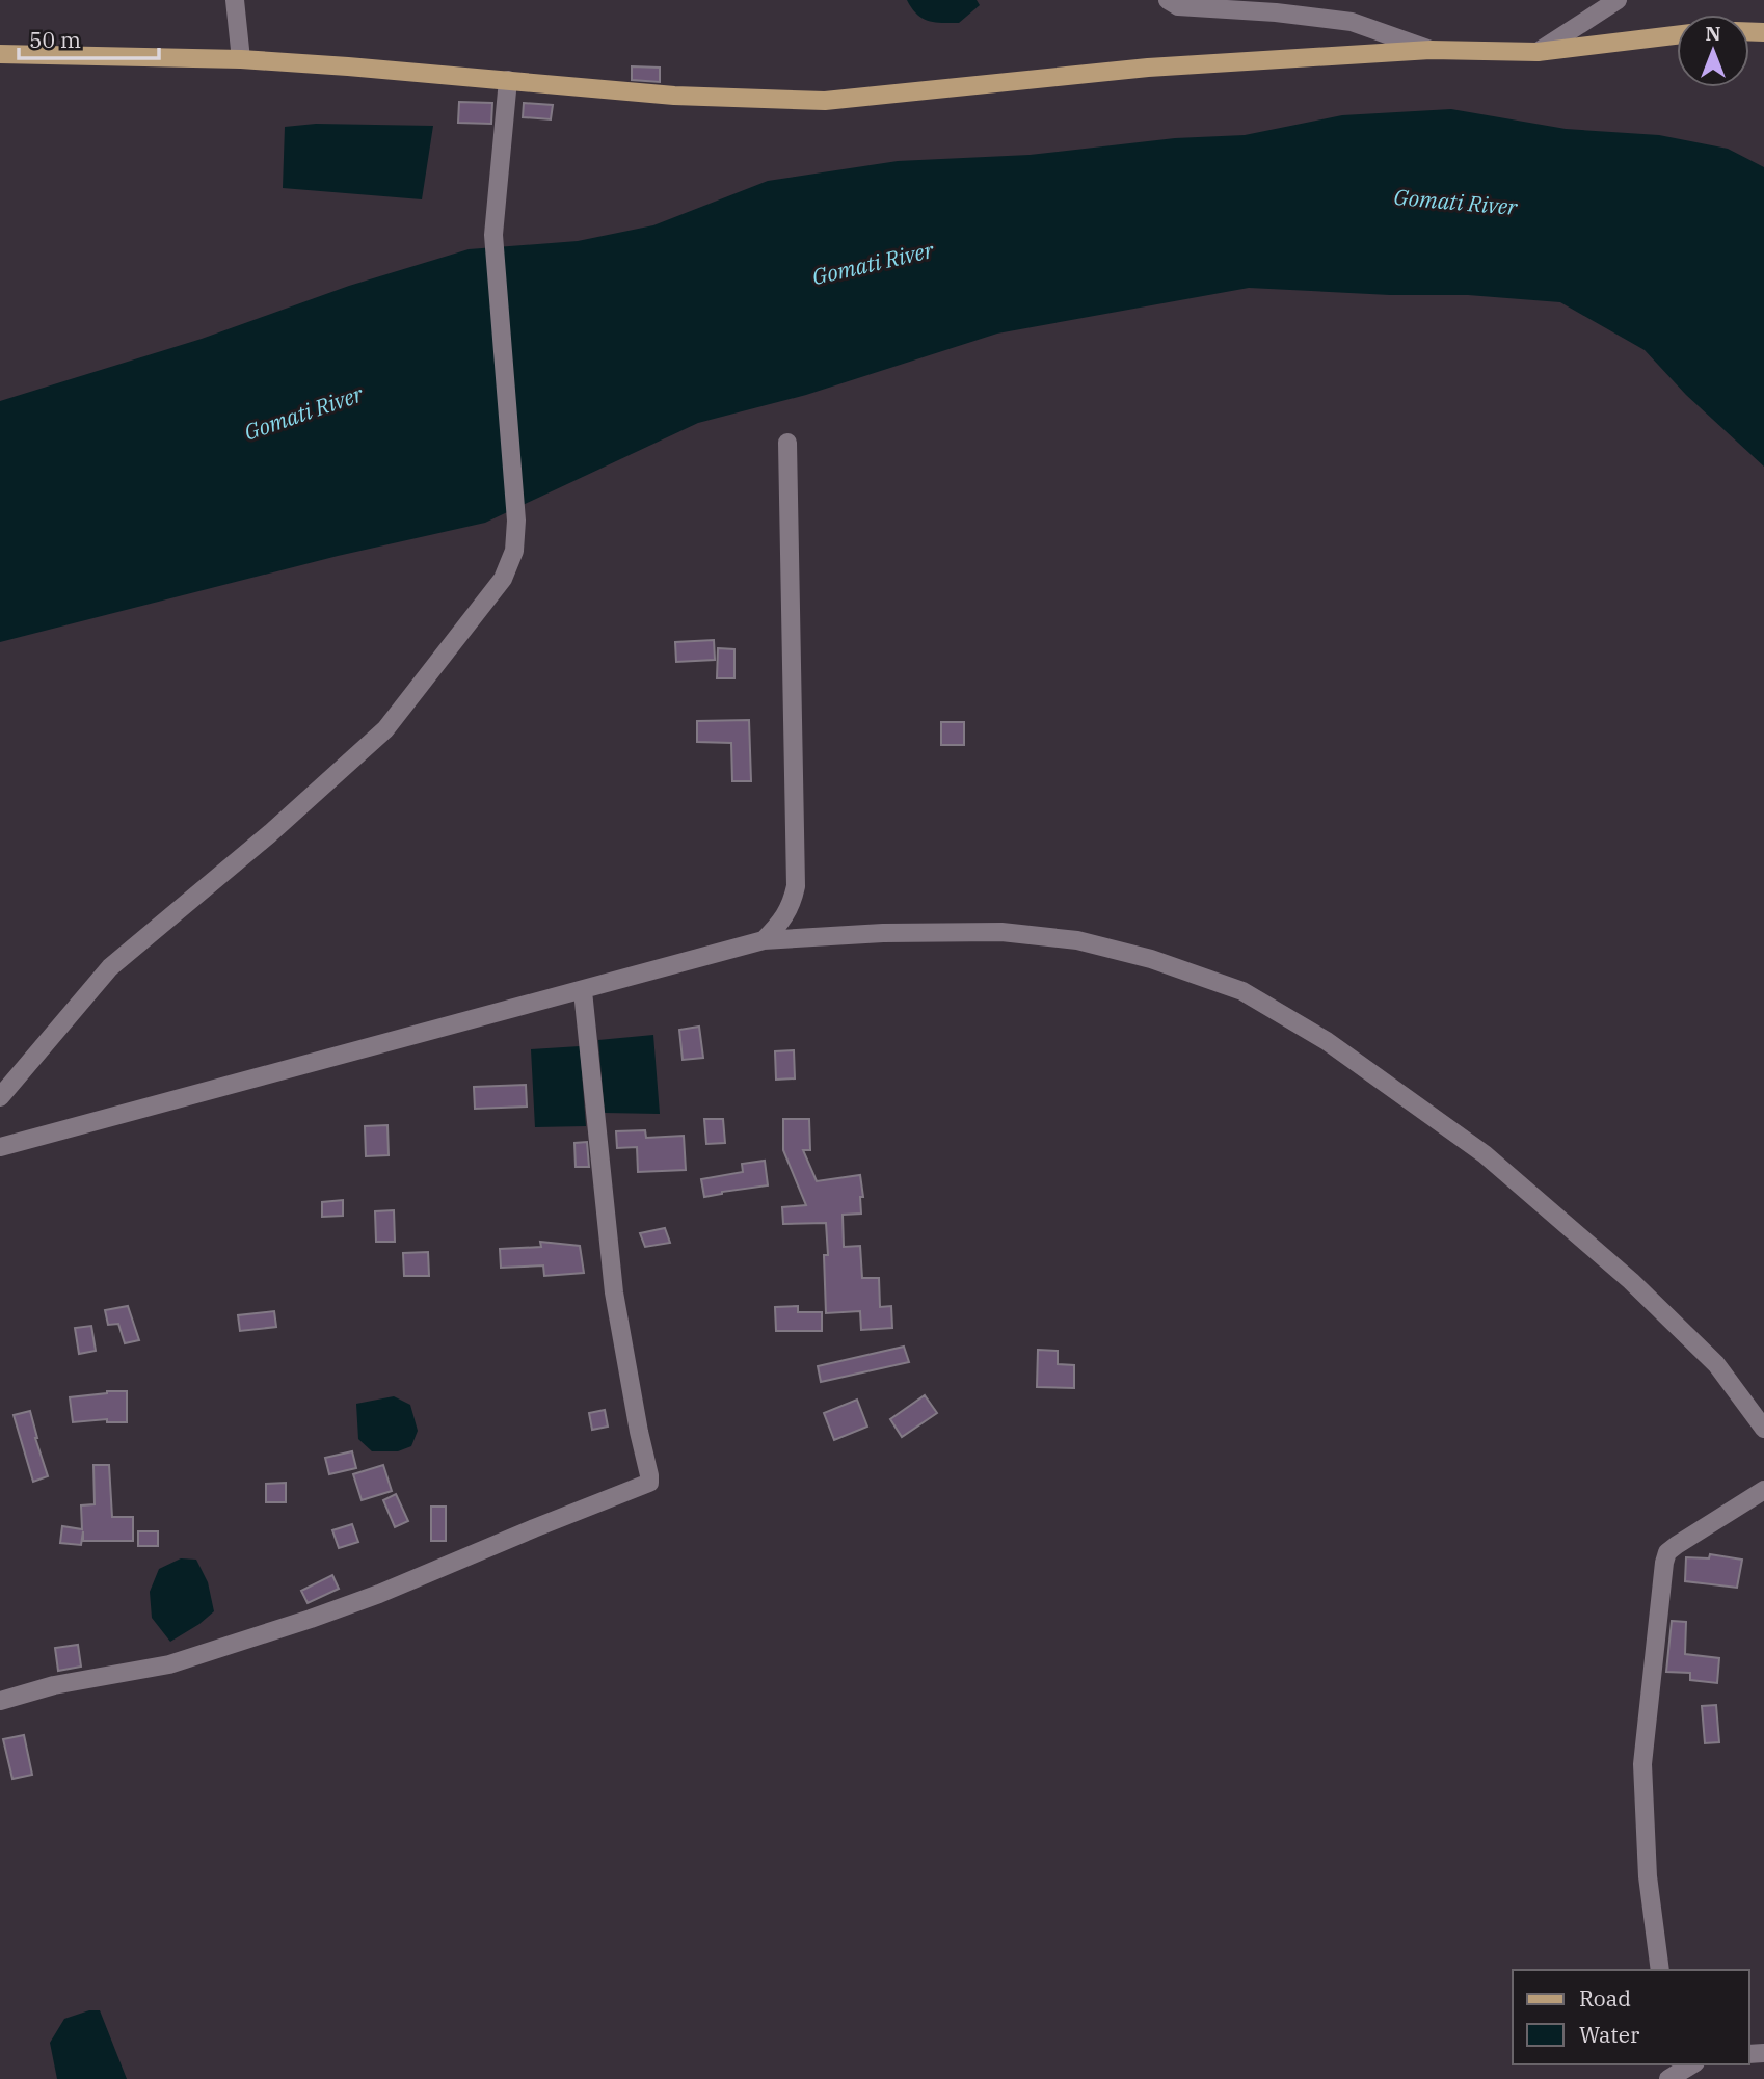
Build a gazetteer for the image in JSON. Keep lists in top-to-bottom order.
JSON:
{
  "water": ["Gomati River"],
  "legend": ["Road", "Water"],
  "scale_bar": "50 m",
  "north": "top"
}
